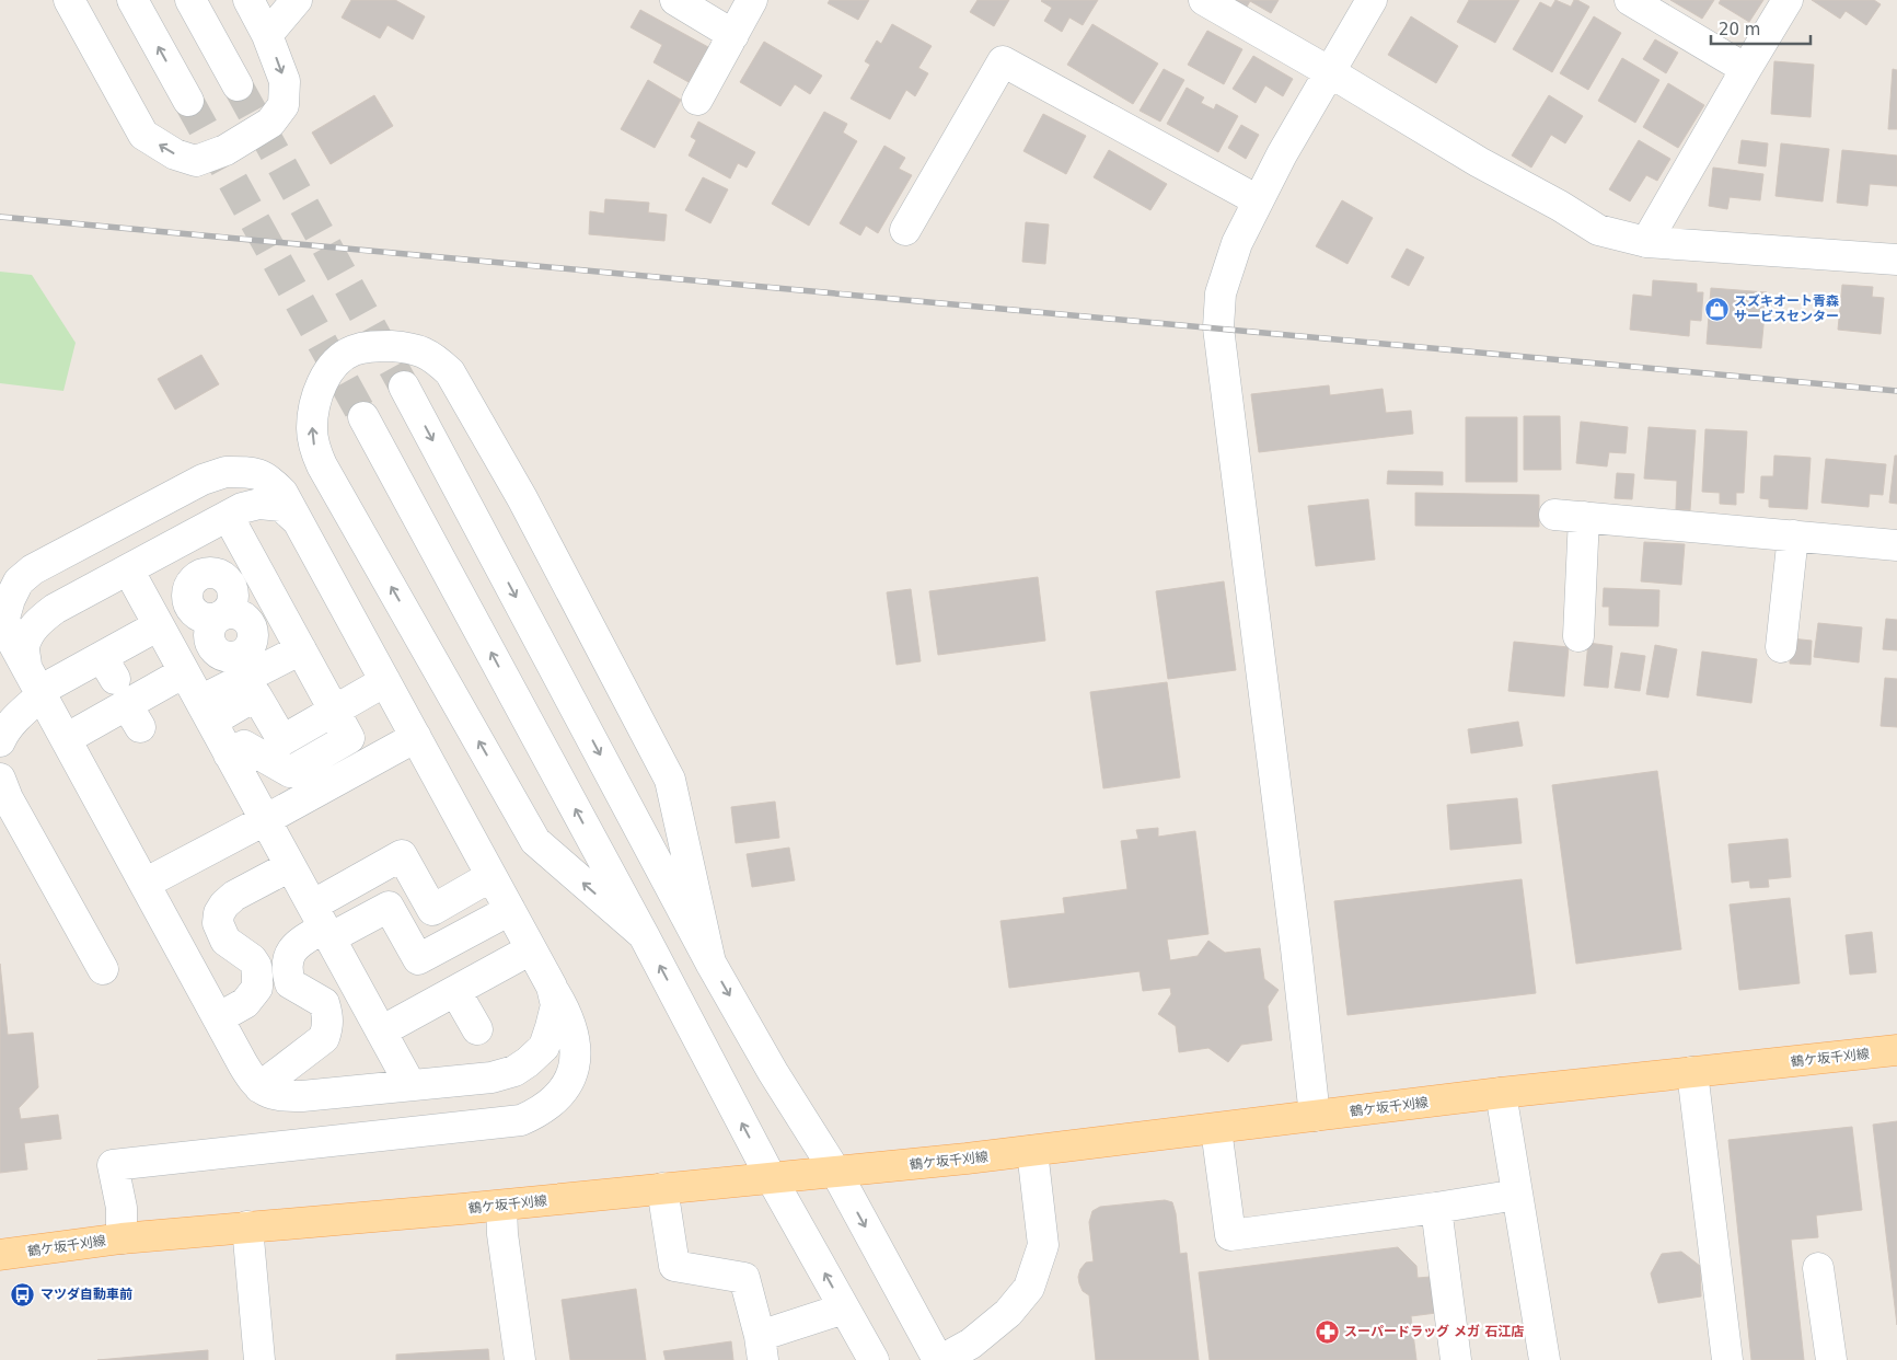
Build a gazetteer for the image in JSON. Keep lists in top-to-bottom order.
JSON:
{
  "streets": {
    "main road": ["鶴ケ坂千刈線"]
  },
  "places": {
    "shop": ["スズキオート青森 サービスセンター"],
    "bus stop": ["マツダ自動車前"],
    "pharmacy": ["スーパードラッグ メガ 石江店"]
  },
  "scale_bar": "20 m"
}
